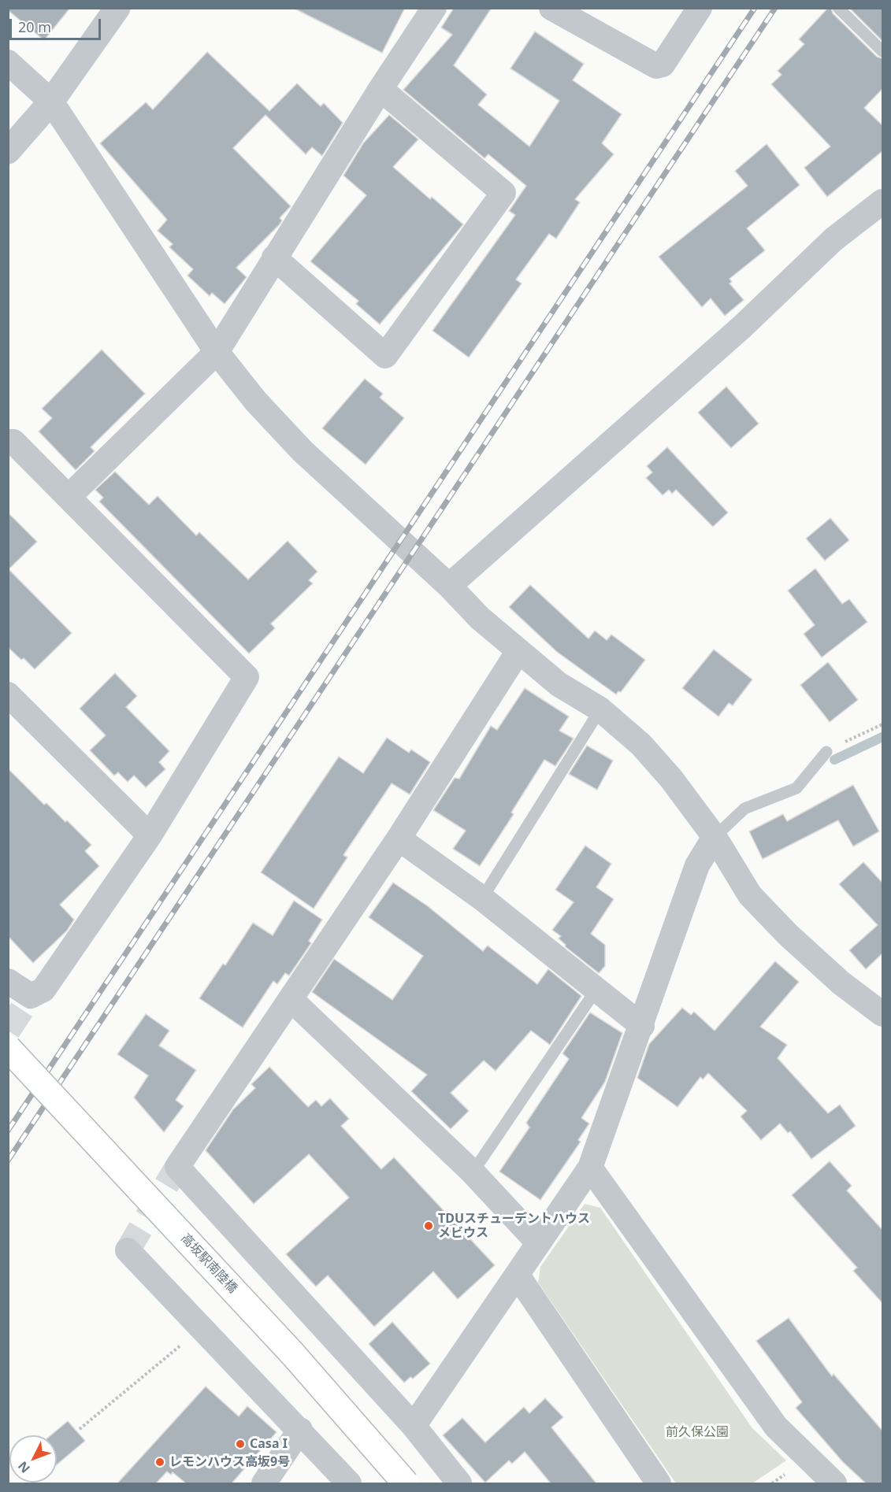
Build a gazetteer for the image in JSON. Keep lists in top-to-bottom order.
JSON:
{
  "streets": {
    "main road": ["高坂駅南陸橋"]
  },
  "parks": ["前久保公園"],
  "places": ["TDUスチューデントハウス メビウス", "Casa I", "レモンハウス高坂9号"],
  "scale_bar": "20 m",
  "north": "bottom left"
}
